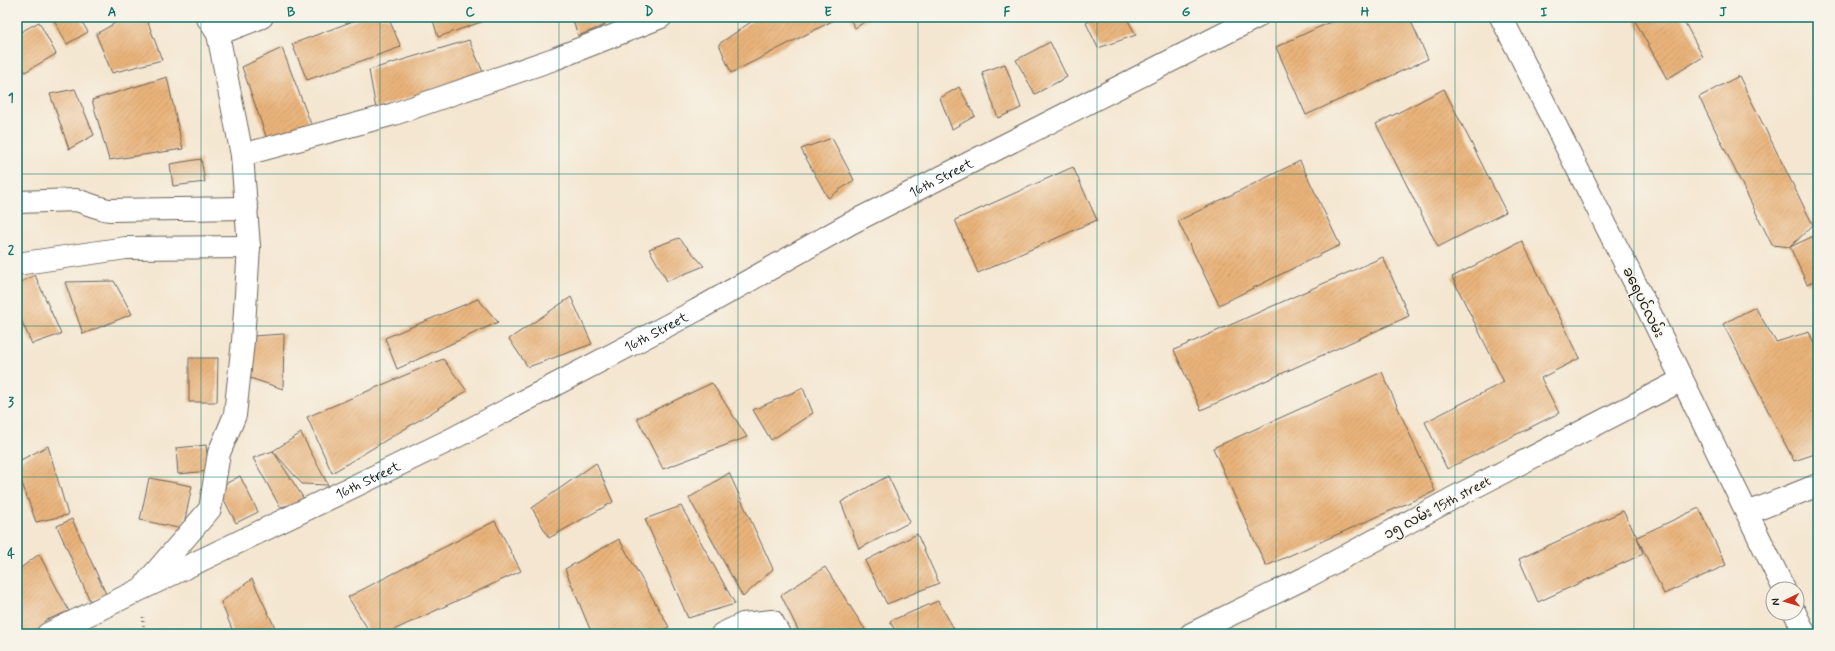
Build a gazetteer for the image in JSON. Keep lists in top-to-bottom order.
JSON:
{
  "streets": {
    "street": ["16th Street", "ခရေပင်လမ်း", "၁၅ လမ်း 15th street"]
  },
  "crossings": [
    ["ခရေပင်လမ်း", "၁၅ လမ်း 15th street"]
  ],
  "north": "left",
  "grid": {
    "columns": [
      "A",
      "B",
      "C",
      "D",
      "E",
      "F",
      "G",
      "H",
      "I",
      "J"
    ],
    "rows": [
      "1",
      "2",
      "3",
      "4"
    ]
  }
}
